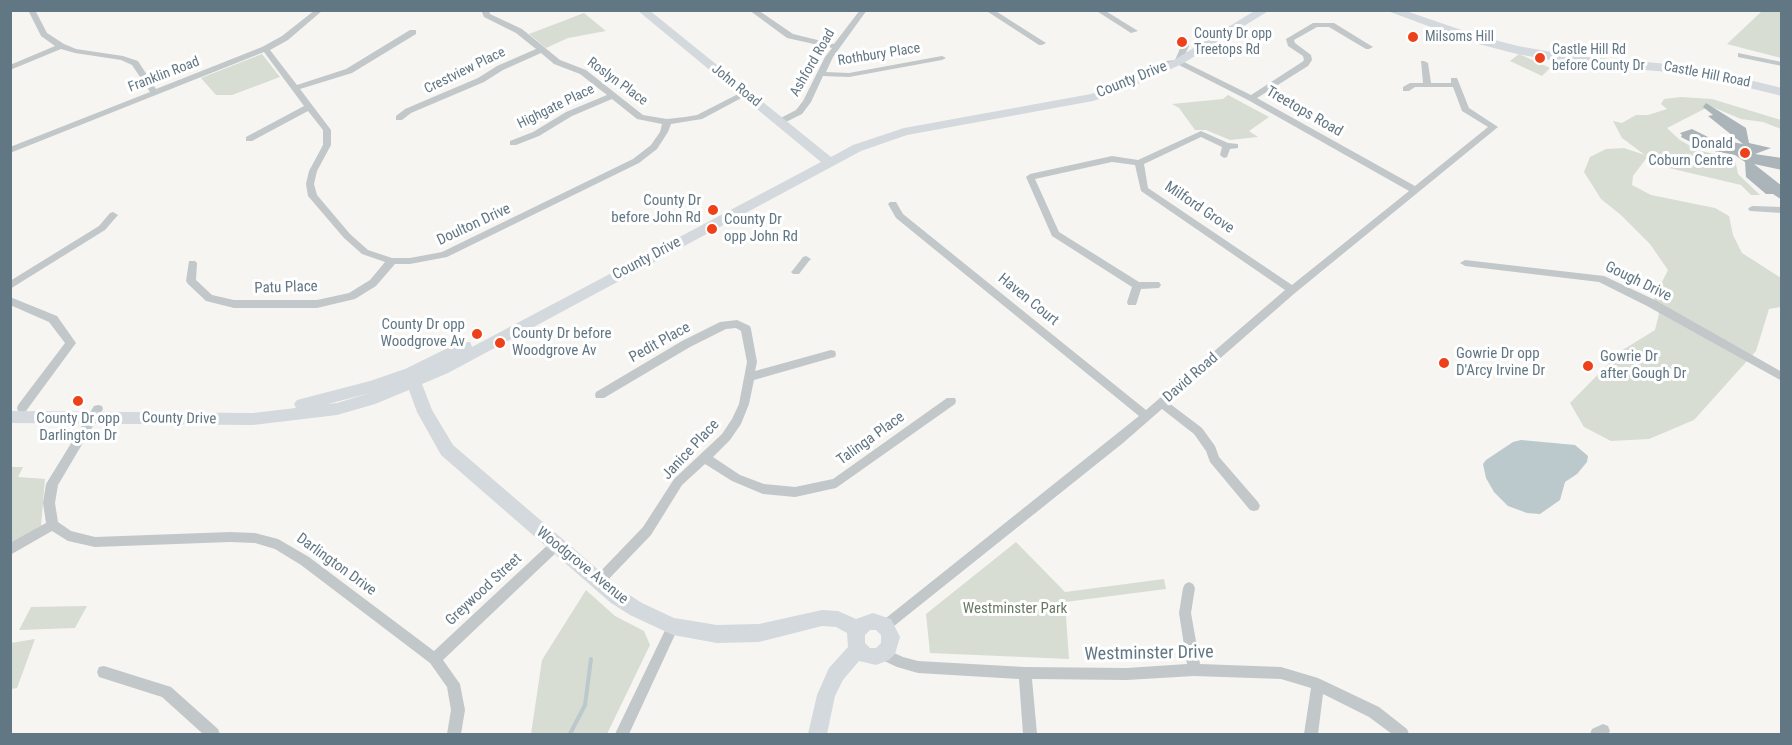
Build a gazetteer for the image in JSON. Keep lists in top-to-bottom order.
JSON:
{
  "streets": {
    "main road": [
      "Castle Hill Road",
      "County Drive",
      "John Road",
      "Woodgrove Avenue"
    ],
    "street": [
      "Rothbury Place",
      "Ashford Road",
      "Crestview Place",
      "Franklin Road",
      "Roslyn Place",
      "Highgate Place",
      "Treetops Road",
      "Milford Grove",
      "Doulton Drive",
      "Gough Drive",
      "Patu Place",
      "Haven Court",
      "Pedit Place",
      "David Road",
      "Talinga Place",
      "Janice Place",
      "Darlington Drive",
      "Greywood Street",
      "Westminster Drive"
    ]
  },
  "crossings": [
    ["Rothbury Place", "Ashford Road"],
    ["Ashford Road", "John Road"],
    ["Crestview Place", "Roslyn Place"],
    ["Franklin Road", "Doulton Drive"],
    ["County Drive", "John Road"],
    ["County Drive", "Treetops Road"],
    ["County Drive", "Woodgrove Avenue"],
    ["Roslyn Place", "John Road"],
    ["Roslyn Place", "Highgate Place"],
    ["Roslyn Place", "Doulton Drive"],
    ["Treetops Road", "David Road"],
    ["Milford Grove", "David Road"],
    ["Doulton Drive", "Patu Place"],
    ["Haven Court", "David Road"],
    ["Pedit Place", "Janice Place"],
    ["David Road", "Woodgrove Avenue"],
    ["David Road", "Westminster Drive"],
    ["Talinga Place", "Janice Place"],
    ["Janice Place", "Woodgrove Avenue"],
    ["Darlington Drive", "Greywood Street"],
    ["Woodgrove Avenue", "Greywood Street"],
    ["Woodgrove Avenue", "Westminster Drive"]
  ],
  "parks": ["Westminster Park"],
  "places": [
    "Milsoms Hill",
    "County Dr opp Treetops Rd",
    "Castle Hill Rd before County Dr",
    "Donald Coburn Centre",
    "County Dr before John Rd",
    "County Dr opp John Rd",
    "County Dr opp Woodgrove Av",
    "County Dr before Woodgrove Av",
    "Gowrie Dr opp D'Arcy Irvine Dr",
    "Gowrie Dr after Gough Dr",
    "County Dr opp Darlington Dr"
  ]
}
